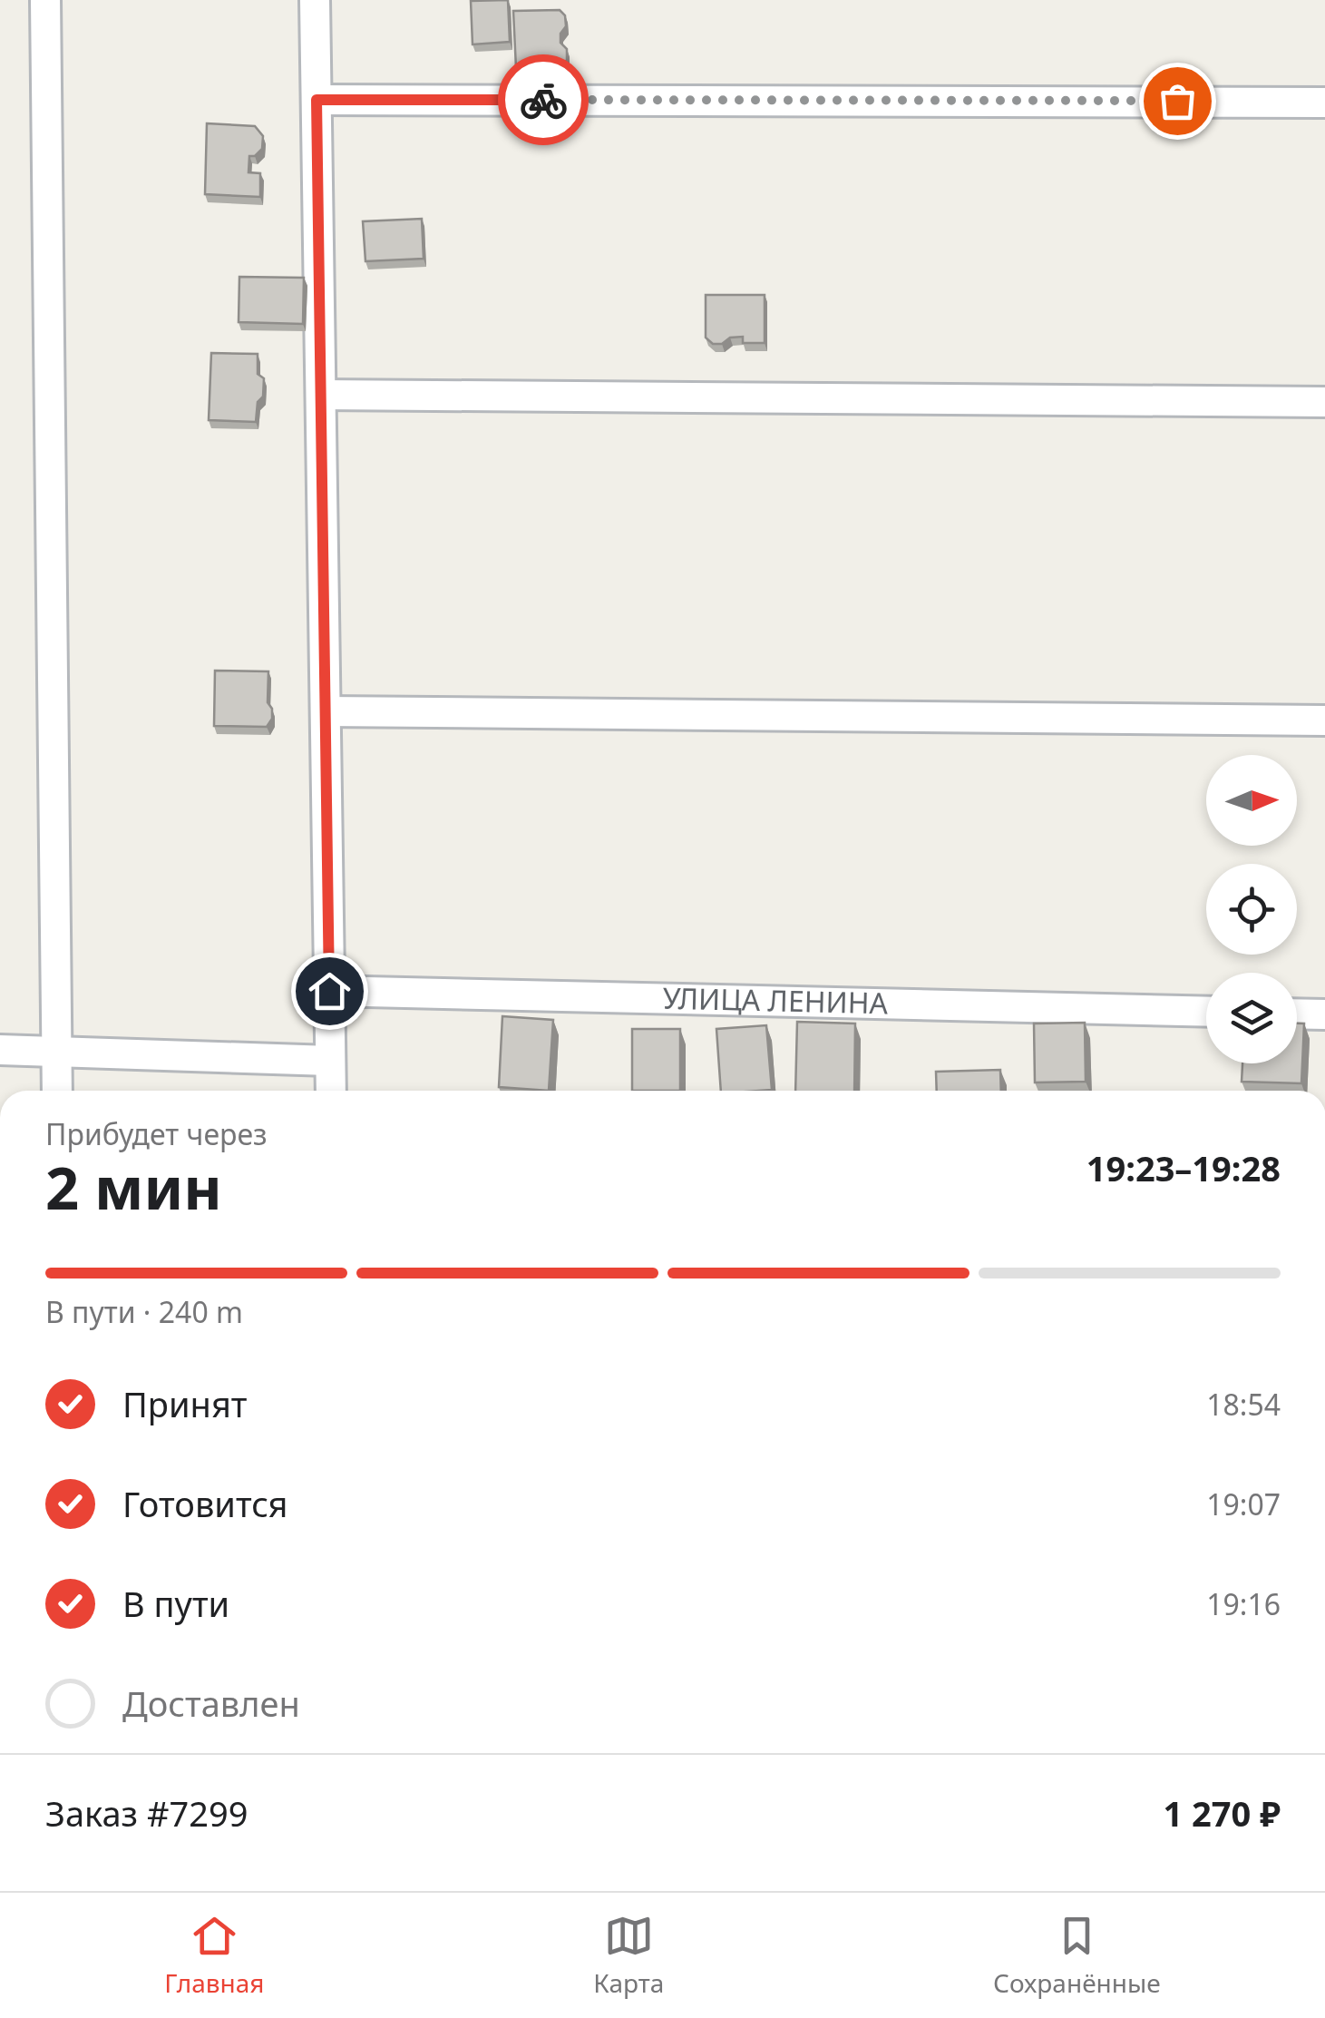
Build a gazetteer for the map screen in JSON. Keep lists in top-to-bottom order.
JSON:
{
  "streets": {
    "street": ["УЛИЦА ЛЕНИНА"]
  },
  "north": "right",
  "page": {
    "heading": ["2 мин", "Прибудет через", "19:23–19:28"],
    "panel": ["Заказ #7299", "1 270 ₽"],
    "bar": "В пути · 240 m",
    "list": [
      ["Принят", "18:54"],
      ["Готовится", "19:07"],
      ["В пути", "19:16"],
      "Доставлен"
    ],
    "tabs": ["Главная", "Карта", "Сохранённые"]
  }
}
